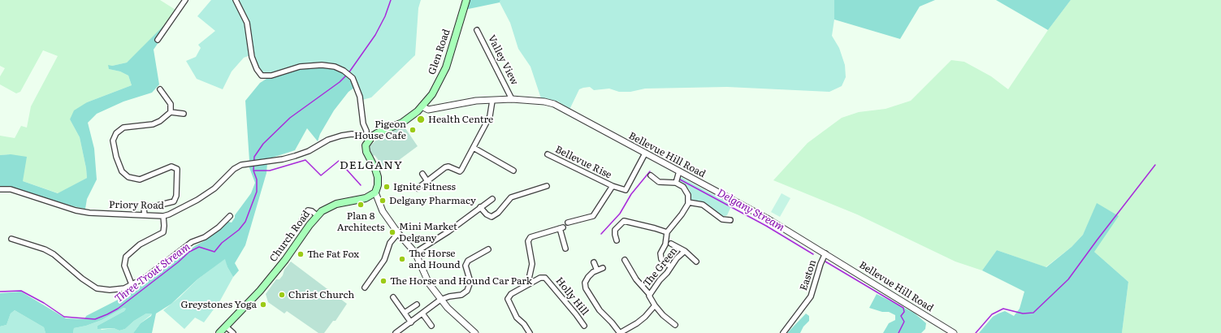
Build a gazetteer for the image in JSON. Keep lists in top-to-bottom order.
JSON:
{
  "streets": {
    "main road": ["Glen Road", "Church Road"],
    "street": [
      "Valley View",
      "Bellevue Hill Road",
      "Bellevue Rise",
      "Priory Road",
      "The Green",
      "Easton",
      "Holly Hill"
    ]
  },
  "crossings": [
    ["Glen Road", "Bellevue Hill Road"],
    ["Glen Road", "Priory Road"],
    ["Valley View", "Bellevue Hill Road"],
    ["Bellevue Hill Road", "Bellevue Rise"],
    ["Bellevue Hill Road", "Easton"]
  ],
  "districts": ["DELGANY"],
  "water": ["Delgany Stream", "Three Trout Stream"],
  "places": [
    "Health Centre",
    "Pigeon House Cafe",
    "Ignite Fitness",
    "Delgany Pharmacy",
    "Plan 8 Architects",
    "Mini Market Delgany",
    "The Fat Fox",
    "The Horse and Hound",
    "The Horse and Hound Car Park",
    "Christ Church",
    "Greystones Yoga"
  ]
}
